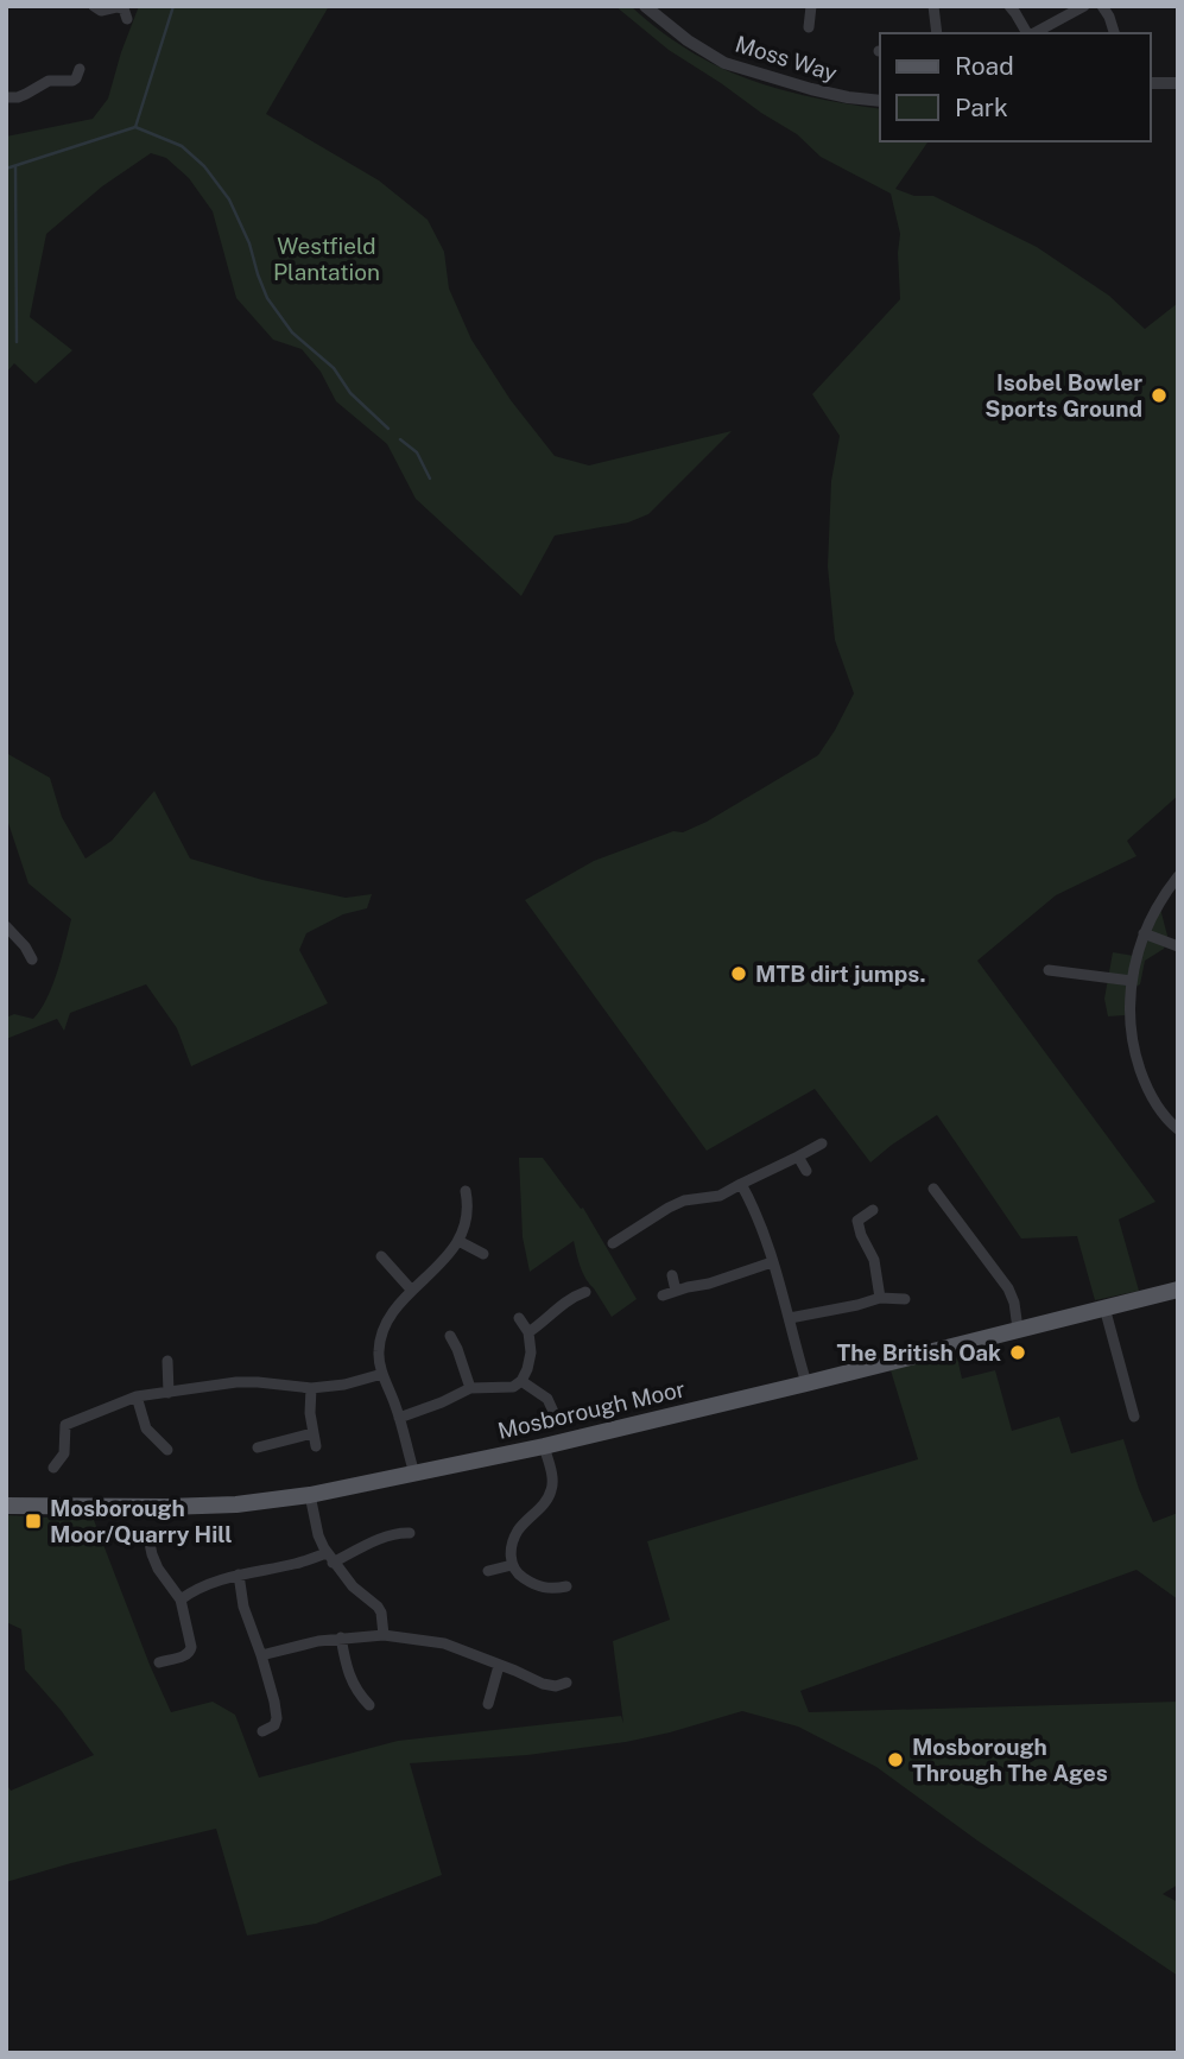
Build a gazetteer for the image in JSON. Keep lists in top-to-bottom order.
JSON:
{
  "streets": {
    "main road": ["Mosborough Moor"],
    "street": ["Moss Way"]
  },
  "parks": ["Westfield Plantation"],
  "places": {
    "other": [
      "Isobel Bowler Sports Ground",
      "MTB dirt jumps.",
      "The British Oak",
      "Mosborough Through The Ages"
    ],
    "transit": ["Mosborough Moor/Quarry Hill"]
  },
  "legend": ["Road", "Park"]
}
